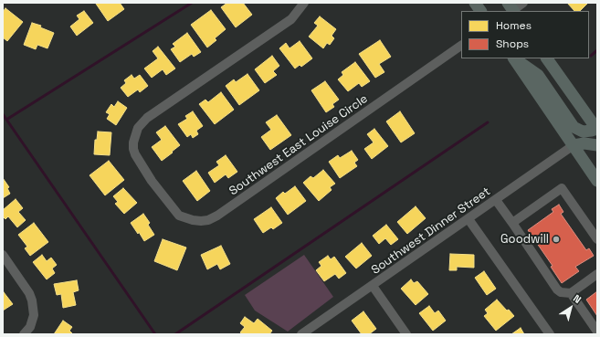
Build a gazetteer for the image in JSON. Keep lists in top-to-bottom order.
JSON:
{
  "streets": {
    "street": ["Southwest East Louise Circle", "Southwest Dinner Street"]
  },
  "places": ["Goodwill"],
  "legend": ["Homes", "Shops"],
  "north": "top right"
}
